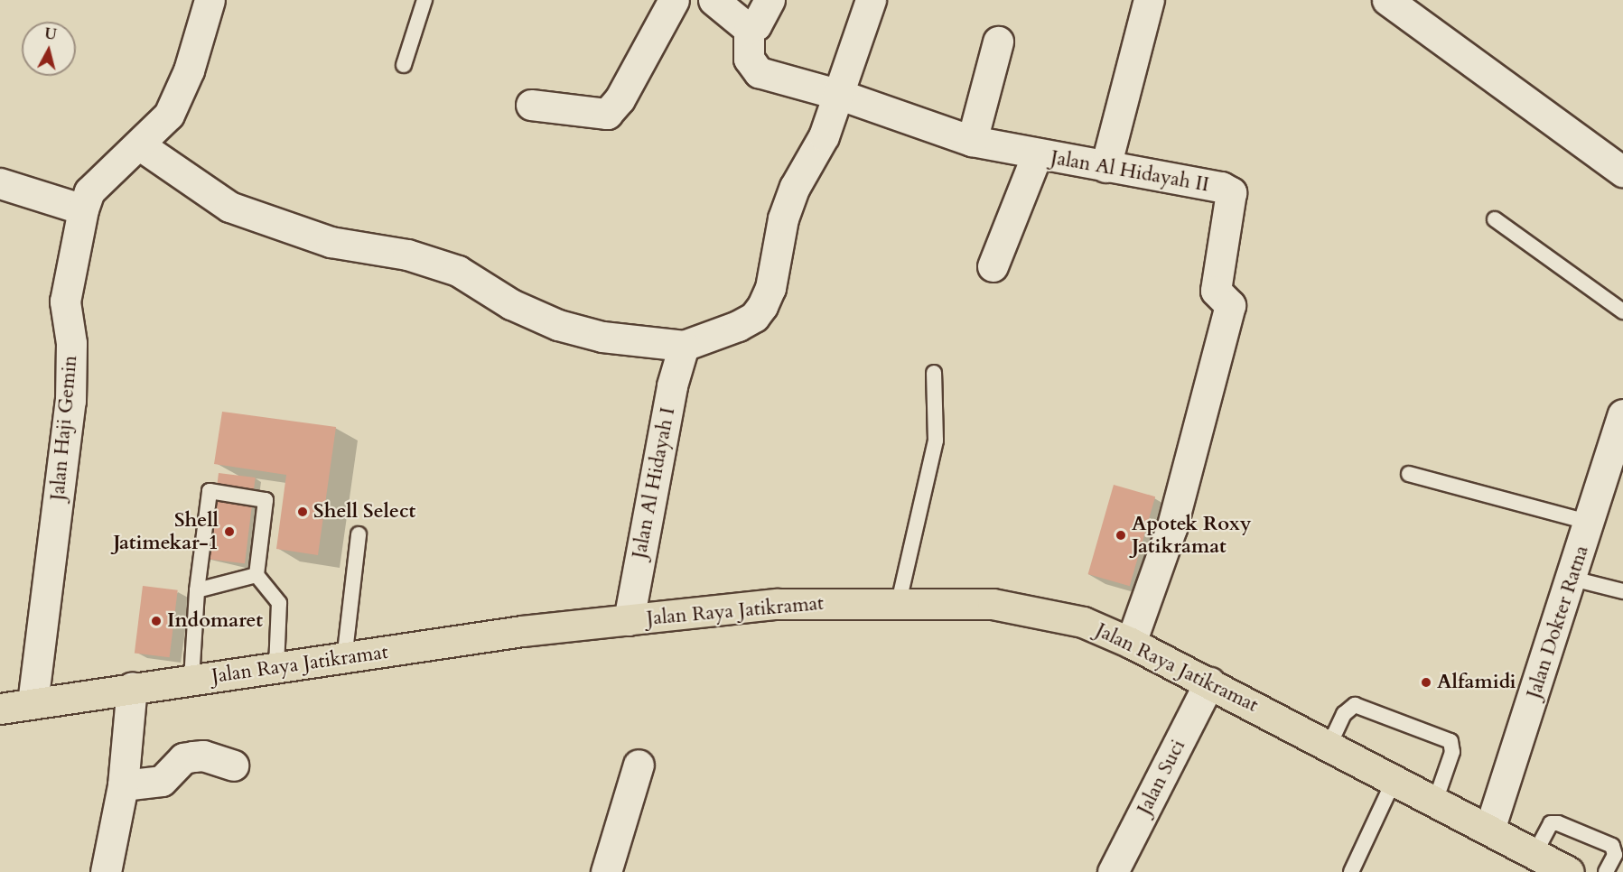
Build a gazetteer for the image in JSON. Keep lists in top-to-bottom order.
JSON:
{
  "streets": {
    "main road": ["Jalan Raya Jatikramat"],
    "street": [
      "Jalan Al Hidayah II",
      "Jalan Haji Gemin",
      "Jalan Al Hidayah I",
      "Jalan Dokter Ratna",
      "Jalan Suci"
    ]
  },
  "crossings": [
    ["Jalan Al Hidayah II", "Jalan Raya Jatikramat"],
    ["Jalan Haji Gemin", "Jalan Raya Jatikramat"],
    ["Jalan Al Hidayah I", "Jalan Raya Jatikramat"],
    ["Jalan Raya Jatikramat", "Jalan Dokter Ratna"],
    ["Jalan Raya Jatikramat", "Jalan Suci"]
  ],
  "places": [
    "Shell Select",
    "Shell Jatimekar-1",
    "Apotek Roxy Jatikramat",
    "Indomaret",
    "Alfamidi"
  ],
  "north": "top"
}
